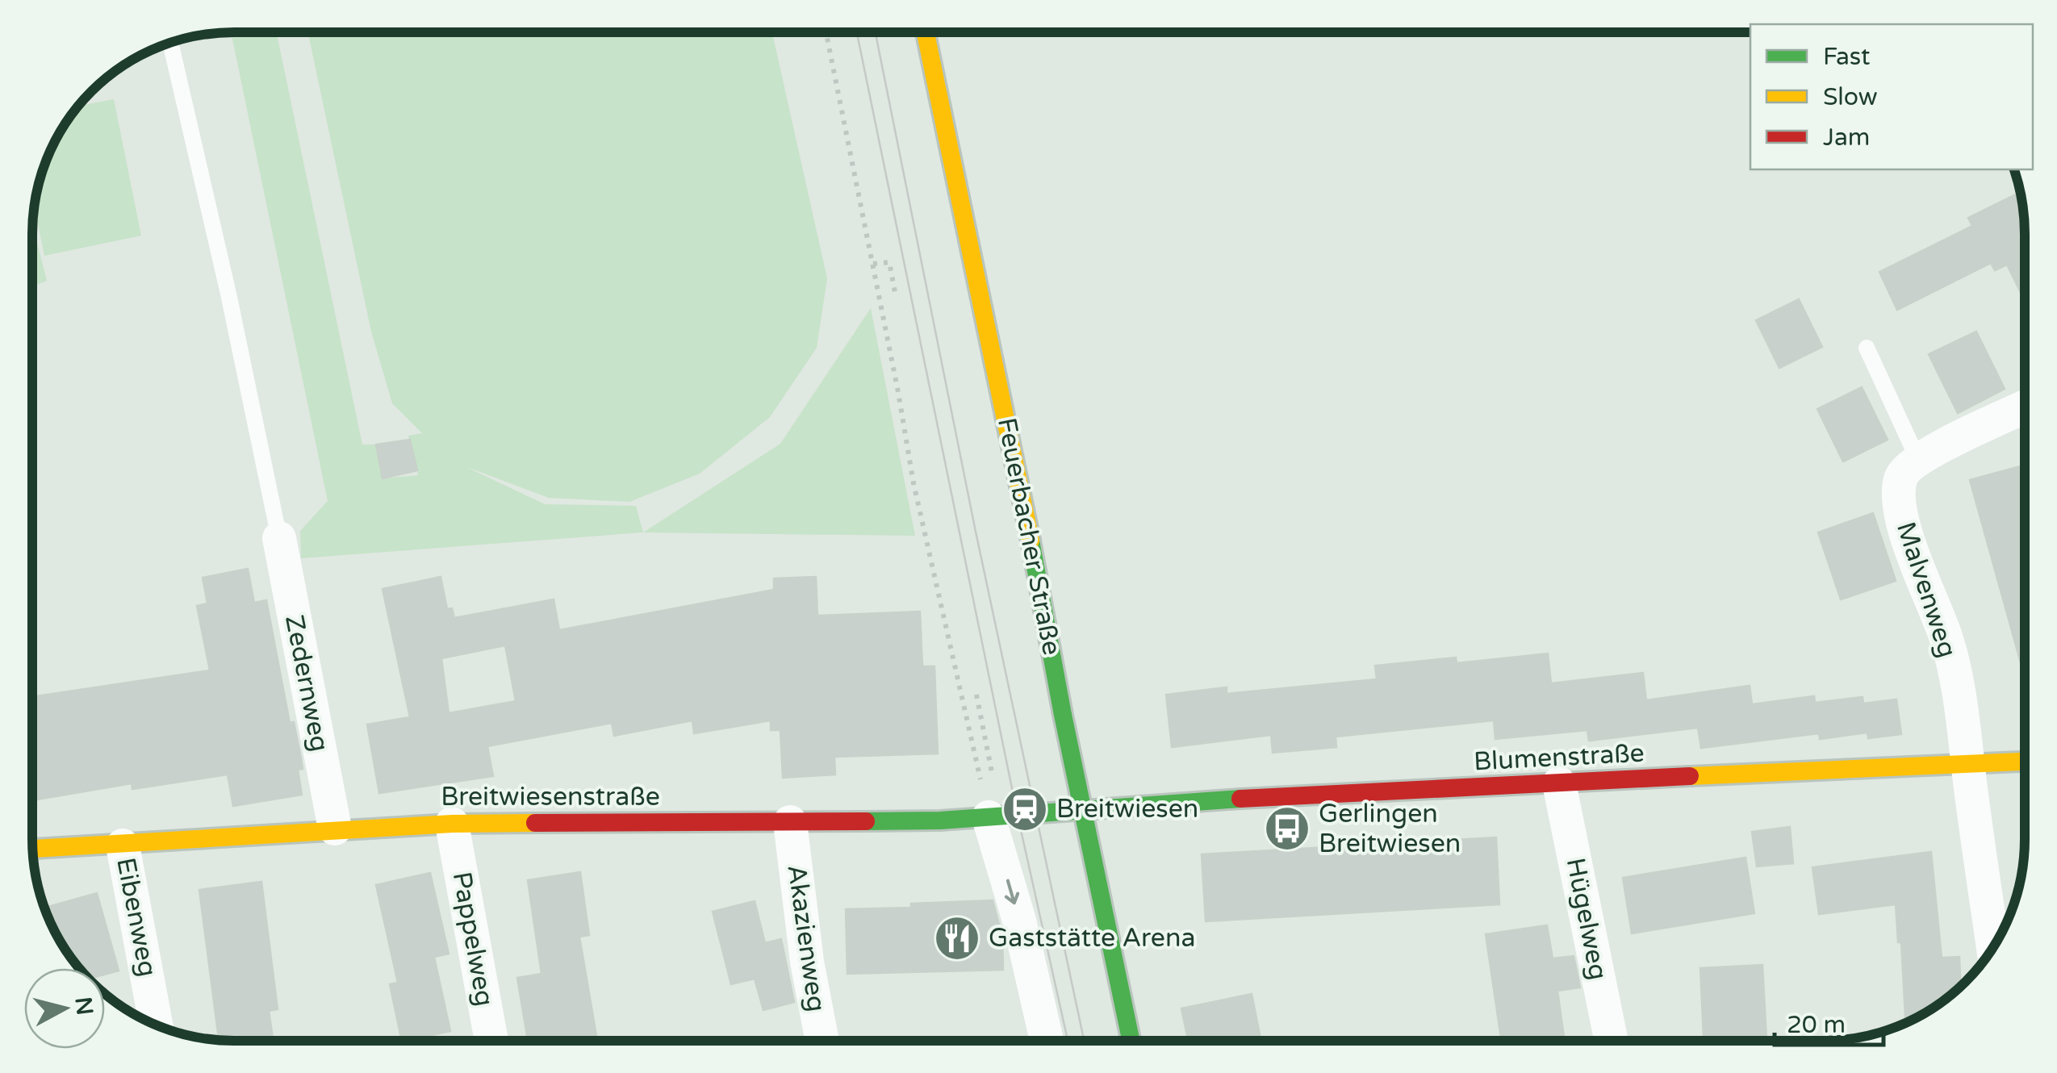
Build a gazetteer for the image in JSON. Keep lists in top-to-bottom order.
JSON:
{
  "streets": {
    "street": [
      "Feuerbacher Straße",
      "Malvenweg",
      "Zedernweg",
      "Blumenstraße",
      "Breitwiesenstraße",
      "Eibenweg",
      "Hügelweg",
      "Akazienweg",
      "Pappelweg"
    ]
  },
  "crossings": [
    ["Feuerbacher Straße", "Blumenstraße"],
    ["Feuerbacher Straße", "Breitwiesenstraße"],
    ["Malvenweg", "Blumenstraße"],
    ["Zedernweg", "Breitwiesenstraße"],
    ["Blumenstraße", "Breitwiesenstraße"],
    ["Blumenstraße", "Hügelweg"],
    ["Breitwiesenstraße", "Eibenweg"],
    ["Breitwiesenstraße", "Akazienweg"],
    ["Breitwiesenstraße", "Pappelweg"]
  ],
  "places": {
    "station": ["Breitwiesen"],
    "bus stop": ["Gerlingen Breitwiesen"],
    "restaurant": ["Gaststätte Arena"]
  },
  "legend": ["Fast", "Slow", "Jam"],
  "scale_bar": "20 m",
  "north": "right"
}
